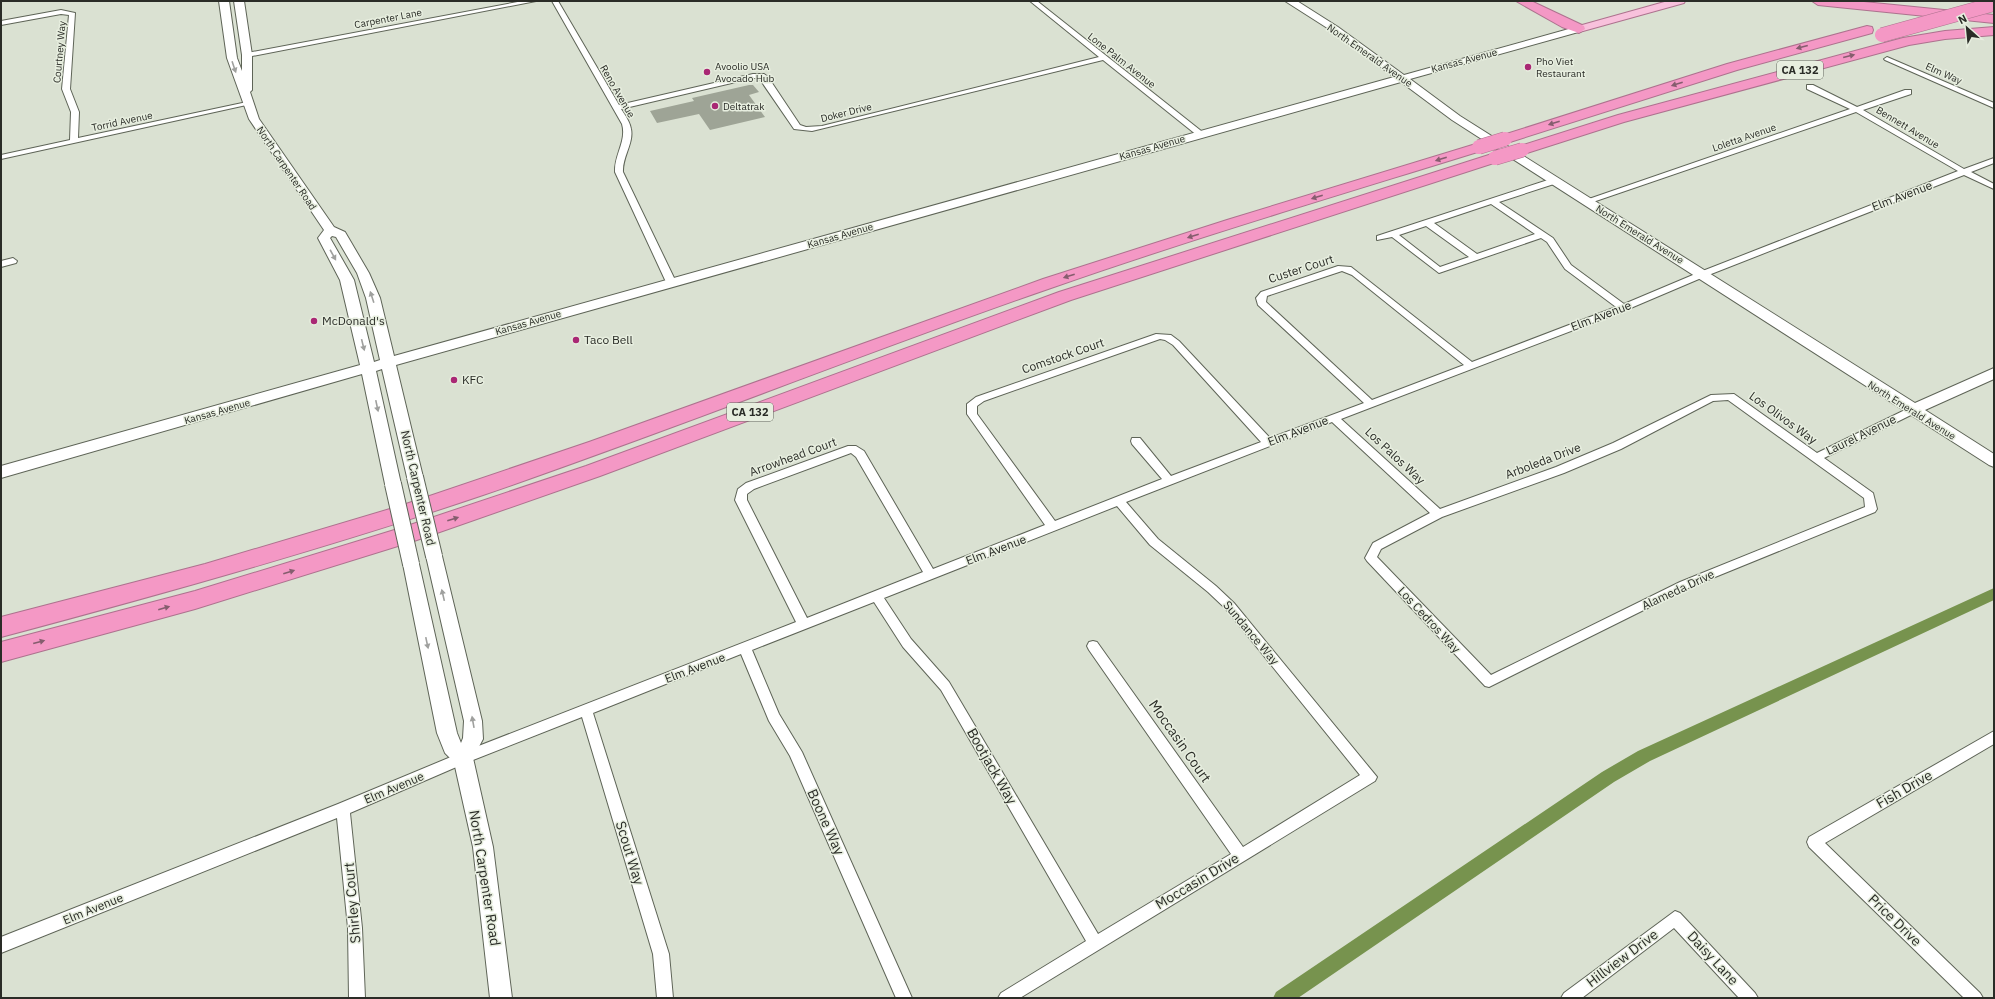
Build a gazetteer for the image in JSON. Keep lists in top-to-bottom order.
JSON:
{
  "streets": {
    "highway": ["CA 132"],
    "main road": [
      "North Emerald Avenue",
      "Kansas Avenue",
      "North Carpenter Road",
      "Laurel Avenue"
    ],
    "street": [
      "Carpenter Lane",
      "Courtney Way",
      "Lone Palm Avenue",
      "Elm Way",
      "Reno Avenue",
      "Doker Drive",
      "Torrid Avenue",
      "Bennett Avenue",
      "Loletta Avenue",
      "Elm Avenue",
      "Custer Court",
      "Comstock Court",
      "Los Olivos Way",
      "Los Palos Way",
      "Arrowhead Court",
      "Arboleda Drive",
      "Alameda Drive",
      "Los Cedros Way",
      "Sundance Way",
      "Moccasin Court",
      "Bootjack Way",
      "Fish Drive",
      "Boone Way",
      "Scout Way",
      "Moccasin Drive",
      "Shirley Court",
      "Price Drive",
      "Hillview Drive",
      "Daisy Lane"
    ]
  },
  "crossings": [
    ["Carpenter Lane", "North Carpenter Road"],
    ["Courtney Way", "Torrid Avenue"],
    ["North Emerald Avenue", "Kansas Avenue"],
    ["North Emerald Avenue", "Loletta Avenue"],
    ["North Emerald Avenue", "Elm Avenue"],
    ["North Emerald Avenue", "Laurel Avenue"],
    ["Lone Palm Avenue", "Kansas Avenue"],
    ["Lone Palm Avenue", "Doker Drive"],
    ["Kansas Avenue", "Reno Avenue"],
    ["Kansas Avenue", "North Carpenter Road"],
    ["Reno Avenue", "Doker Drive"],
    ["Torrid Avenue", "North Carpenter Road"],
    ["Bennett Avenue", "Loletta Avenue"],
    ["Bennett Avenue", "Elm Avenue"],
    ["North Carpenter Road", "Elm Avenue"],
    ["Elm Avenue", "Custer Court"],
    ["Elm Avenue", "Comstock Court"],
    ["Elm Avenue", "Los Palos Way"],
    ["Elm Avenue", "Arrowhead Court"],
    ["Elm Avenue", "Sundance Way"],
    ["Elm Avenue", "Bootjack Way"],
    ["Elm Avenue", "Boone Way"],
    ["Elm Avenue", "Scout Way"],
    ["Elm Avenue", "Shirley Court"],
    ["Los Olivos Way", "Laurel Avenue"],
    ["Los Olivos Way", "Arboleda Drive"],
    ["Los Olivos Way", "Alameda Drive"],
    ["Los Palos Way", "Arboleda Drive"],
    ["Arboleda Drive", "Los Cedros Way"],
    ["Alameda Drive", "Los Cedros Way"],
    ["Sundance Way", "Moccasin Drive"],
    ["Moccasin Court", "Moccasin Drive"],
    ["Bootjack Way", "Moccasin Drive"],
    ["Fish Drive", "Price Drive"],
    ["Hillview Drive", "Daisy Lane"]
  ],
  "places": [
    "Pho Viet Restaurant",
    "Avoolio USA Avocado Hub",
    "Deltatrak",
    "McDonald's",
    "Taco Bell",
    "KFC"
  ],
  "north": "top left"
}
